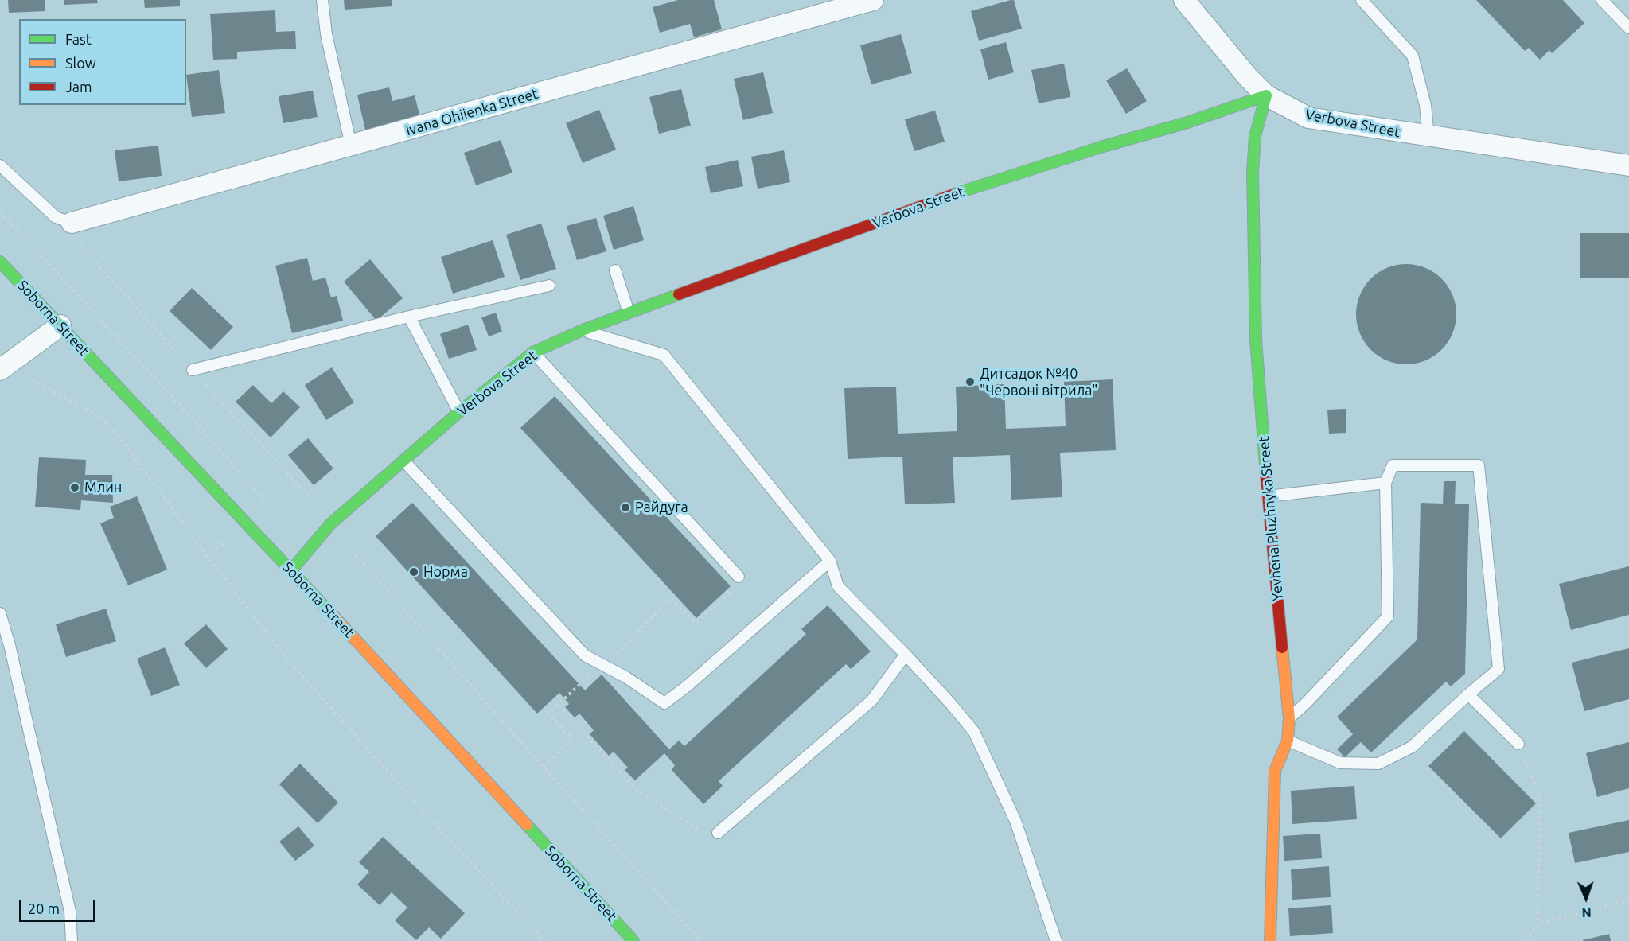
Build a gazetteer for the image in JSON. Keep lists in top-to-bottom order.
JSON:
{
  "streets": {
    "street": [
      "Ivana Ohiienka Street",
      "Verbova Street",
      "Soborna Street",
      "Yevhena Pluzhnyka Street"
    ]
  },
  "crossings": [
    ["Verbova Street", "Soborna Street"],
    ["Verbova Street", "Yevhena Pluzhnyka Street"]
  ],
  "places": [
    "Дитсадок №40 \"Червоні вітрила\"",
    "Млин",
    "Райдуга",
    "Норма"
  ],
  "legend": ["Fast", "Slow", "Jam"],
  "scale_bar": "20 m",
  "north": "bottom"
}
